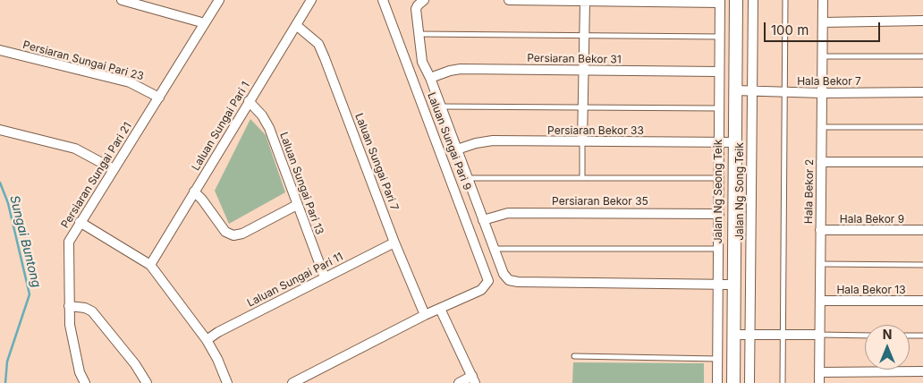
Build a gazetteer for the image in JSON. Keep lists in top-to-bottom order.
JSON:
{
  "streets": {
    "main road": ["Jalan Ng Seong Teik"],
    "street": [
      "Persiaran Bekor 31",
      "Persiaran Sungai Pari 23",
      "Hala Bekor 7",
      "Laluan Sungai Pari 1",
      "Persiaran Bekor 33",
      "Laluan Sungai Pari 9",
      "Laluan Sungai Pari 7",
      "Persiaran Sungai Pari 21",
      "Laluan Sungai Pari 13",
      "Jalan Ng Song Teik",
      "Hala Bekor 2",
      "Persiaran Bekor 35",
      "Hala Bekor 9",
      "Laluan Sungai Pari 11",
      "Hala Bekor 13"
    ]
  },
  "crossings": [
    ["Persiaran Bekor 31", "Jalan Ng Seong Teik"],
    ["Persiaran Sungai Pari 23", "Persiaran Sungai Pari 21"],
    ["Hala Bekor 7", "Jalan Ng Seong Teik"],
    ["Hala Bekor 7", "Jalan Ng Song Teik"],
    ["Hala Bekor 7", "Hala Bekor 2"],
    ["Laluan Sungai Pari 1", "Laluan Sungai Pari 7"],
    ["Laluan Sungai Pari 1", "Laluan Sungai Pari 13"],
    ["Persiaran Bekor 33", "Jalan Ng Seong Teik"],
    ["Laluan Sungai Pari 7", "Laluan Sungai Pari 11"],
    ["Laluan Sungai Pari 13", "Laluan Sungai Pari 11"],
    ["Jalan Ng Seong Teik", "Persiaran Bekor 35"],
    ["Hala Bekor 2", "Hala Bekor 9"],
    ["Hala Bekor 2", "Hala Bekor 13"]
  ],
  "water": ["Sungai Buntong"],
  "scale_bar": "100 m",
  "north": "top"
}
